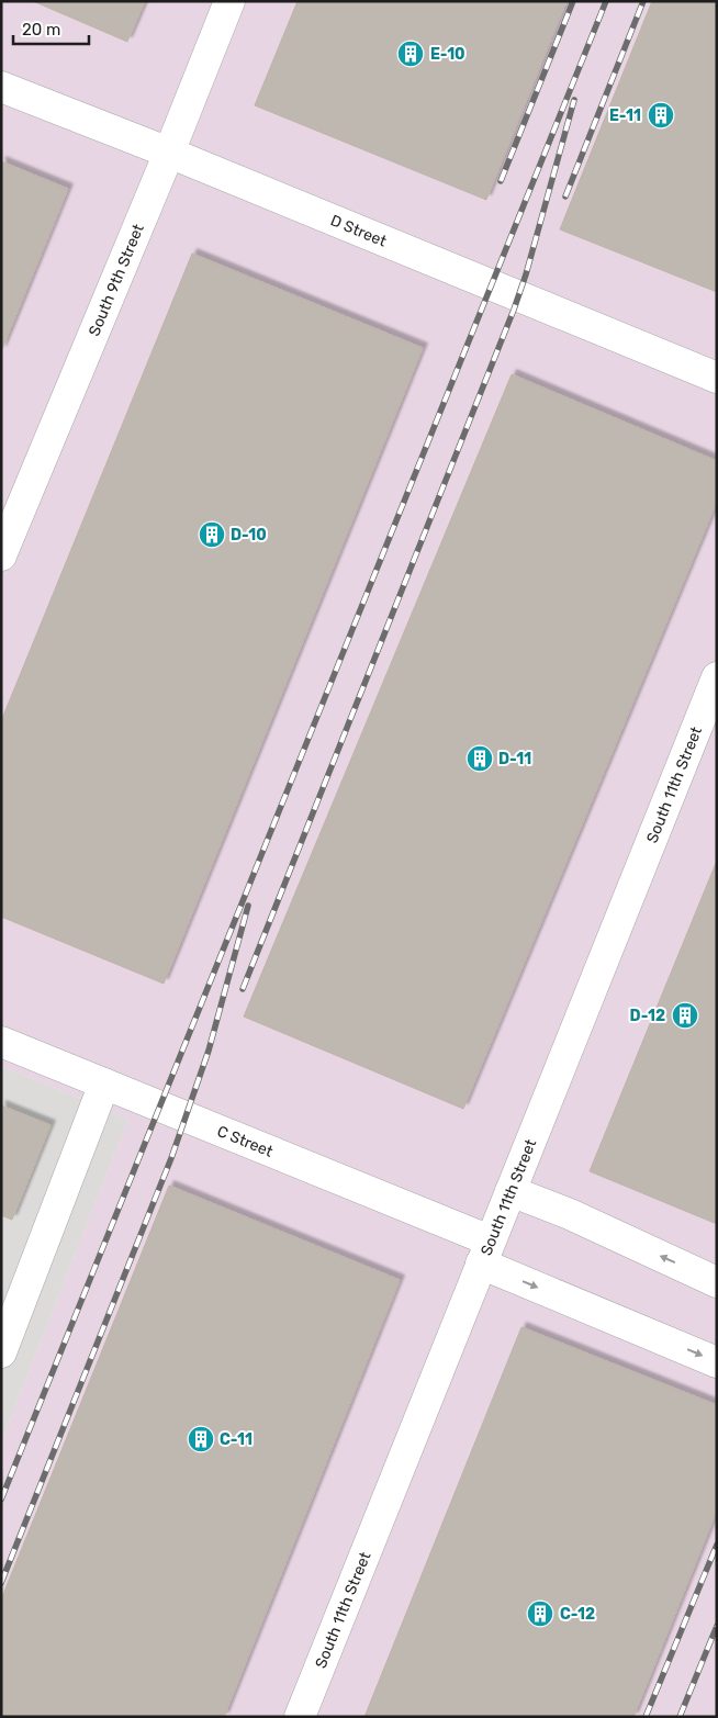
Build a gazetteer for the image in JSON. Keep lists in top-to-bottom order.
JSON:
{
  "streets": {
    "lane": [
      "D Street",
      "South 9th Street",
      "South 11th Street",
      "C Street"
    ]
  },
  "crossings": [
    ["D Street", "South 9th Street"],
    ["South 11th Street", "C Street"]
  ],
  "places": {
    "building": [
      "E-10",
      "E-11",
      "D-10",
      "D-11",
      "D-12",
      "C-11",
      "C-12"
    ]
  },
  "scale_bar": "20 m"
}
